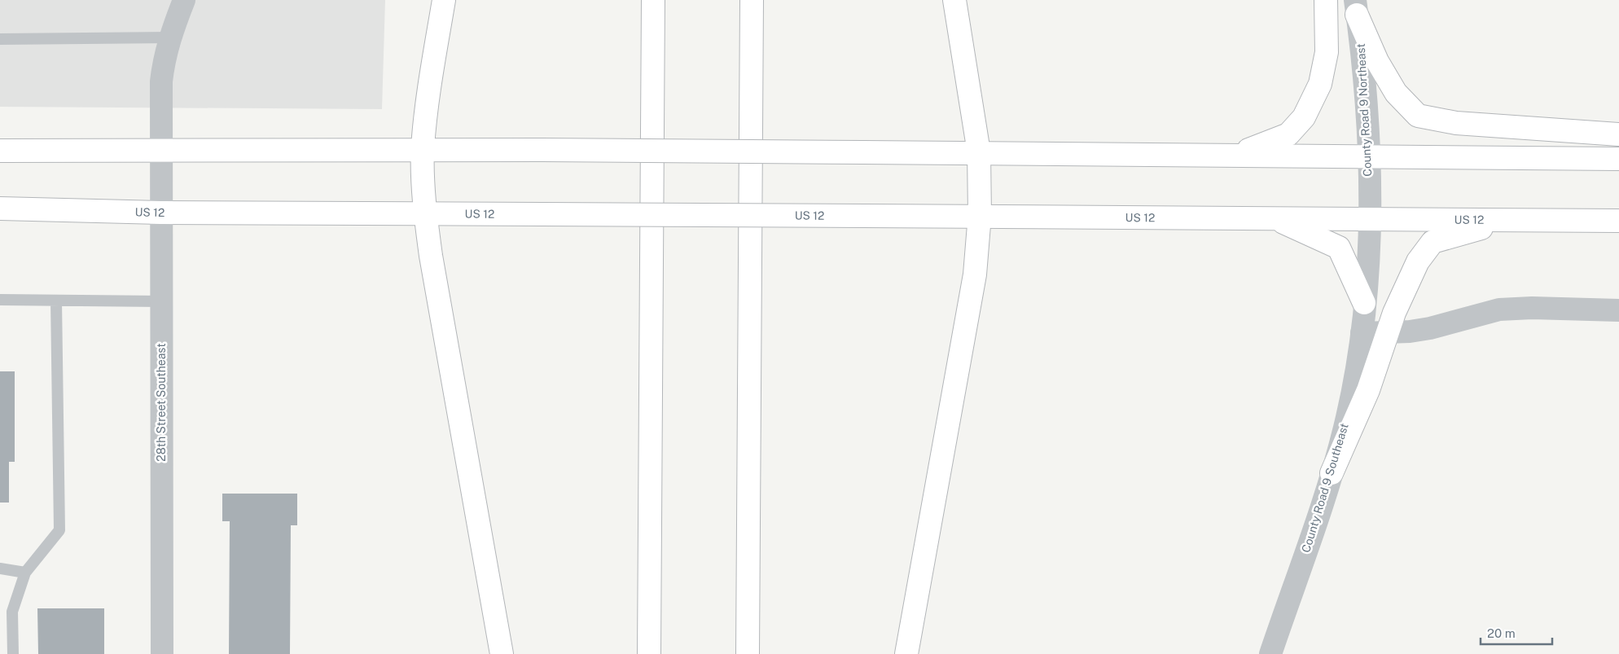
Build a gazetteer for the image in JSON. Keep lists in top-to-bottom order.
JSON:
{
  "streets": {
    "highway": ["US 12"],
    "street": ["County Road 9 Northeast", "28th Street Southeast", "County Road 9 Southeast"]
  },
  "crossings": [
    ["County Road 9 Northeast", "US 12"],
    ["County Road 9 Northeast", "County Road 9 Southeast"],
    ["US 12", "28th Street Southeast"],
    ["US 12", "County Road 9 Southeast"]
  ],
  "scale_bar": "20 m"
}
